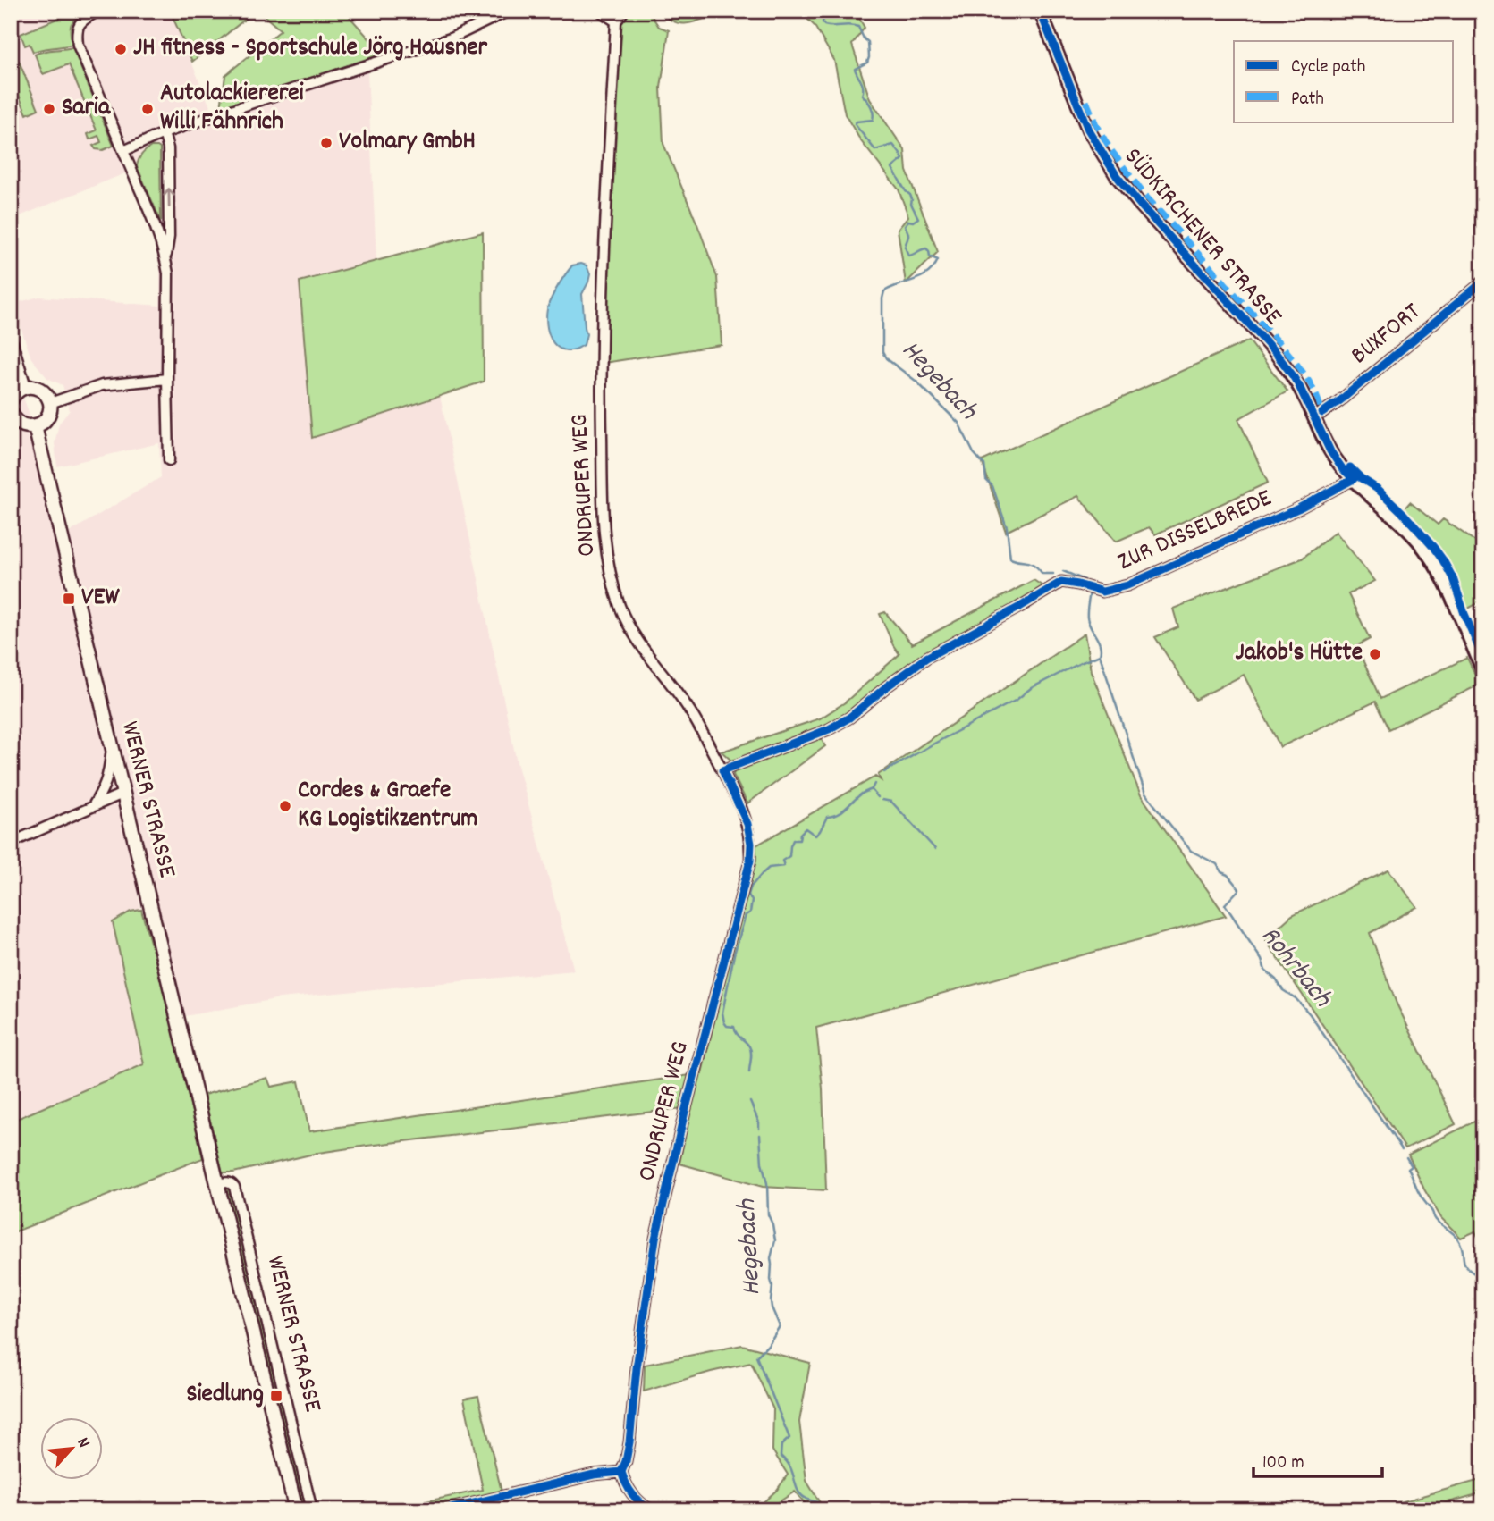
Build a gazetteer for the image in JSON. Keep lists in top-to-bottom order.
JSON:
{
  "streets": {
    "main road": ["WERNER STRASSE"],
    "street": [
      "SÜDKIRCHENER STRASSE",
      "BUXFORT",
      "ONDRUPER WEG",
      "ZUR DISSELBREDE"
    ]
  },
  "crossings": [
    ["SÜDKIRCHENER STRASSE", "BUXFORT"],
    ["SÜDKIRCHENER STRASSE", "ZUR DISSELBREDE"],
    ["ONDRUPER WEG", "ZUR DISSELBREDE"]
  ],
  "water": ["Hegebach", "Rohrbach"],
  "places": {
    "other": [
      "JH fitness - Sportschule Jörg Hausner",
      "Saria",
      "Autolackiererei Willi Fähnrich",
      "Volmary GmbH",
      "Jakob's Hütte",
      "Cordes & Graefe KG Logistikzentrum"
    ],
    "transit": ["VEW", "Siedlung"]
  },
  "legend": ["Cycle path", "Path"],
  "scale_bar": "100 m",
  "north": "top right"
}
